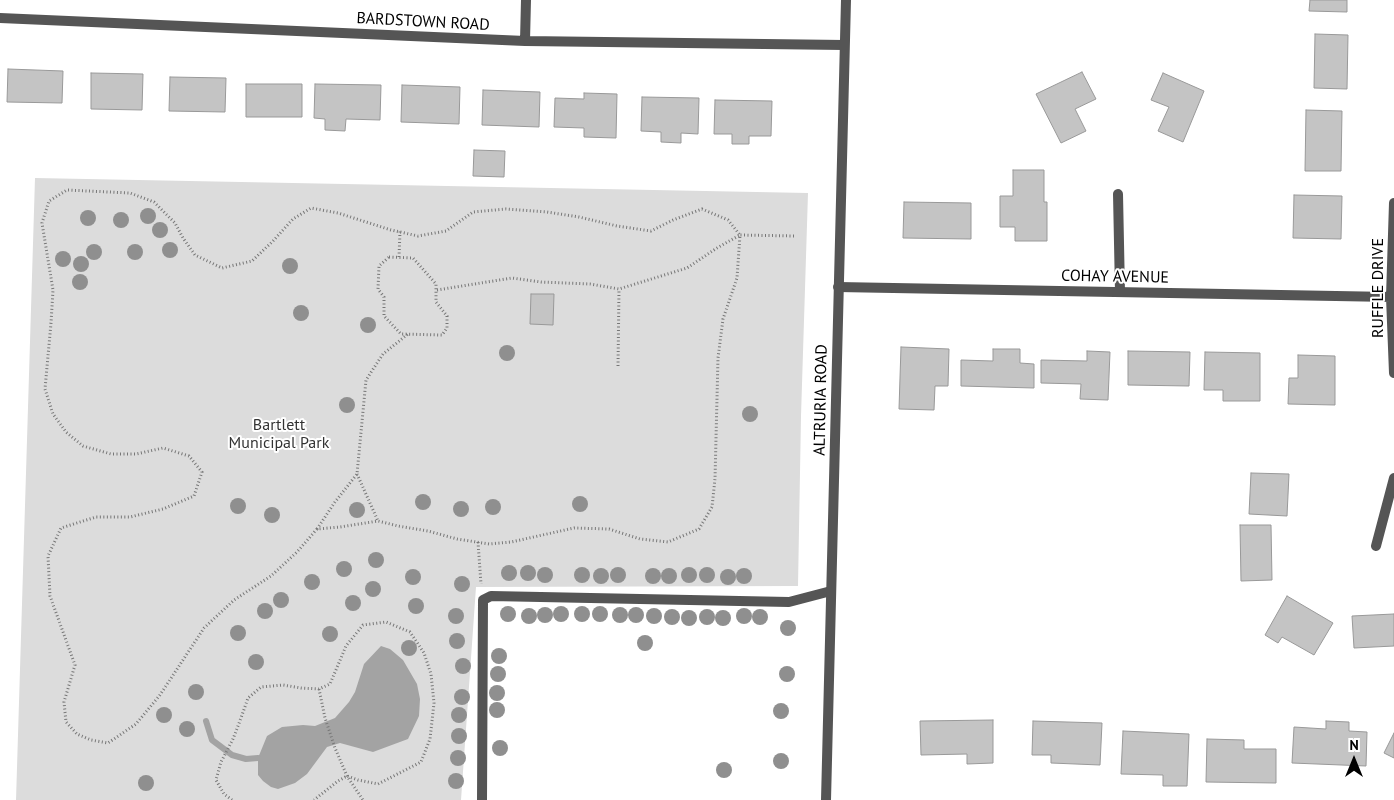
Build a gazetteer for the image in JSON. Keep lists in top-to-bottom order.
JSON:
{
  "streets": {
    "street": [
      "BARDSTOWN ROAD",
      "COHAY AVENUE",
      "RUFFLE DRIVE",
      "ALTRURIA ROAD"
    ]
  },
  "crossings": [
    ["BARDSTOWN ROAD", "ALTRURIA ROAD"],
    ["COHAY AVENUE", "RUFFLE DRIVE"],
    ["COHAY AVENUE", "ALTRURIA ROAD"]
  ],
  "parks": ["Bartlett Municipal Park"],
  "north": "top"
}
